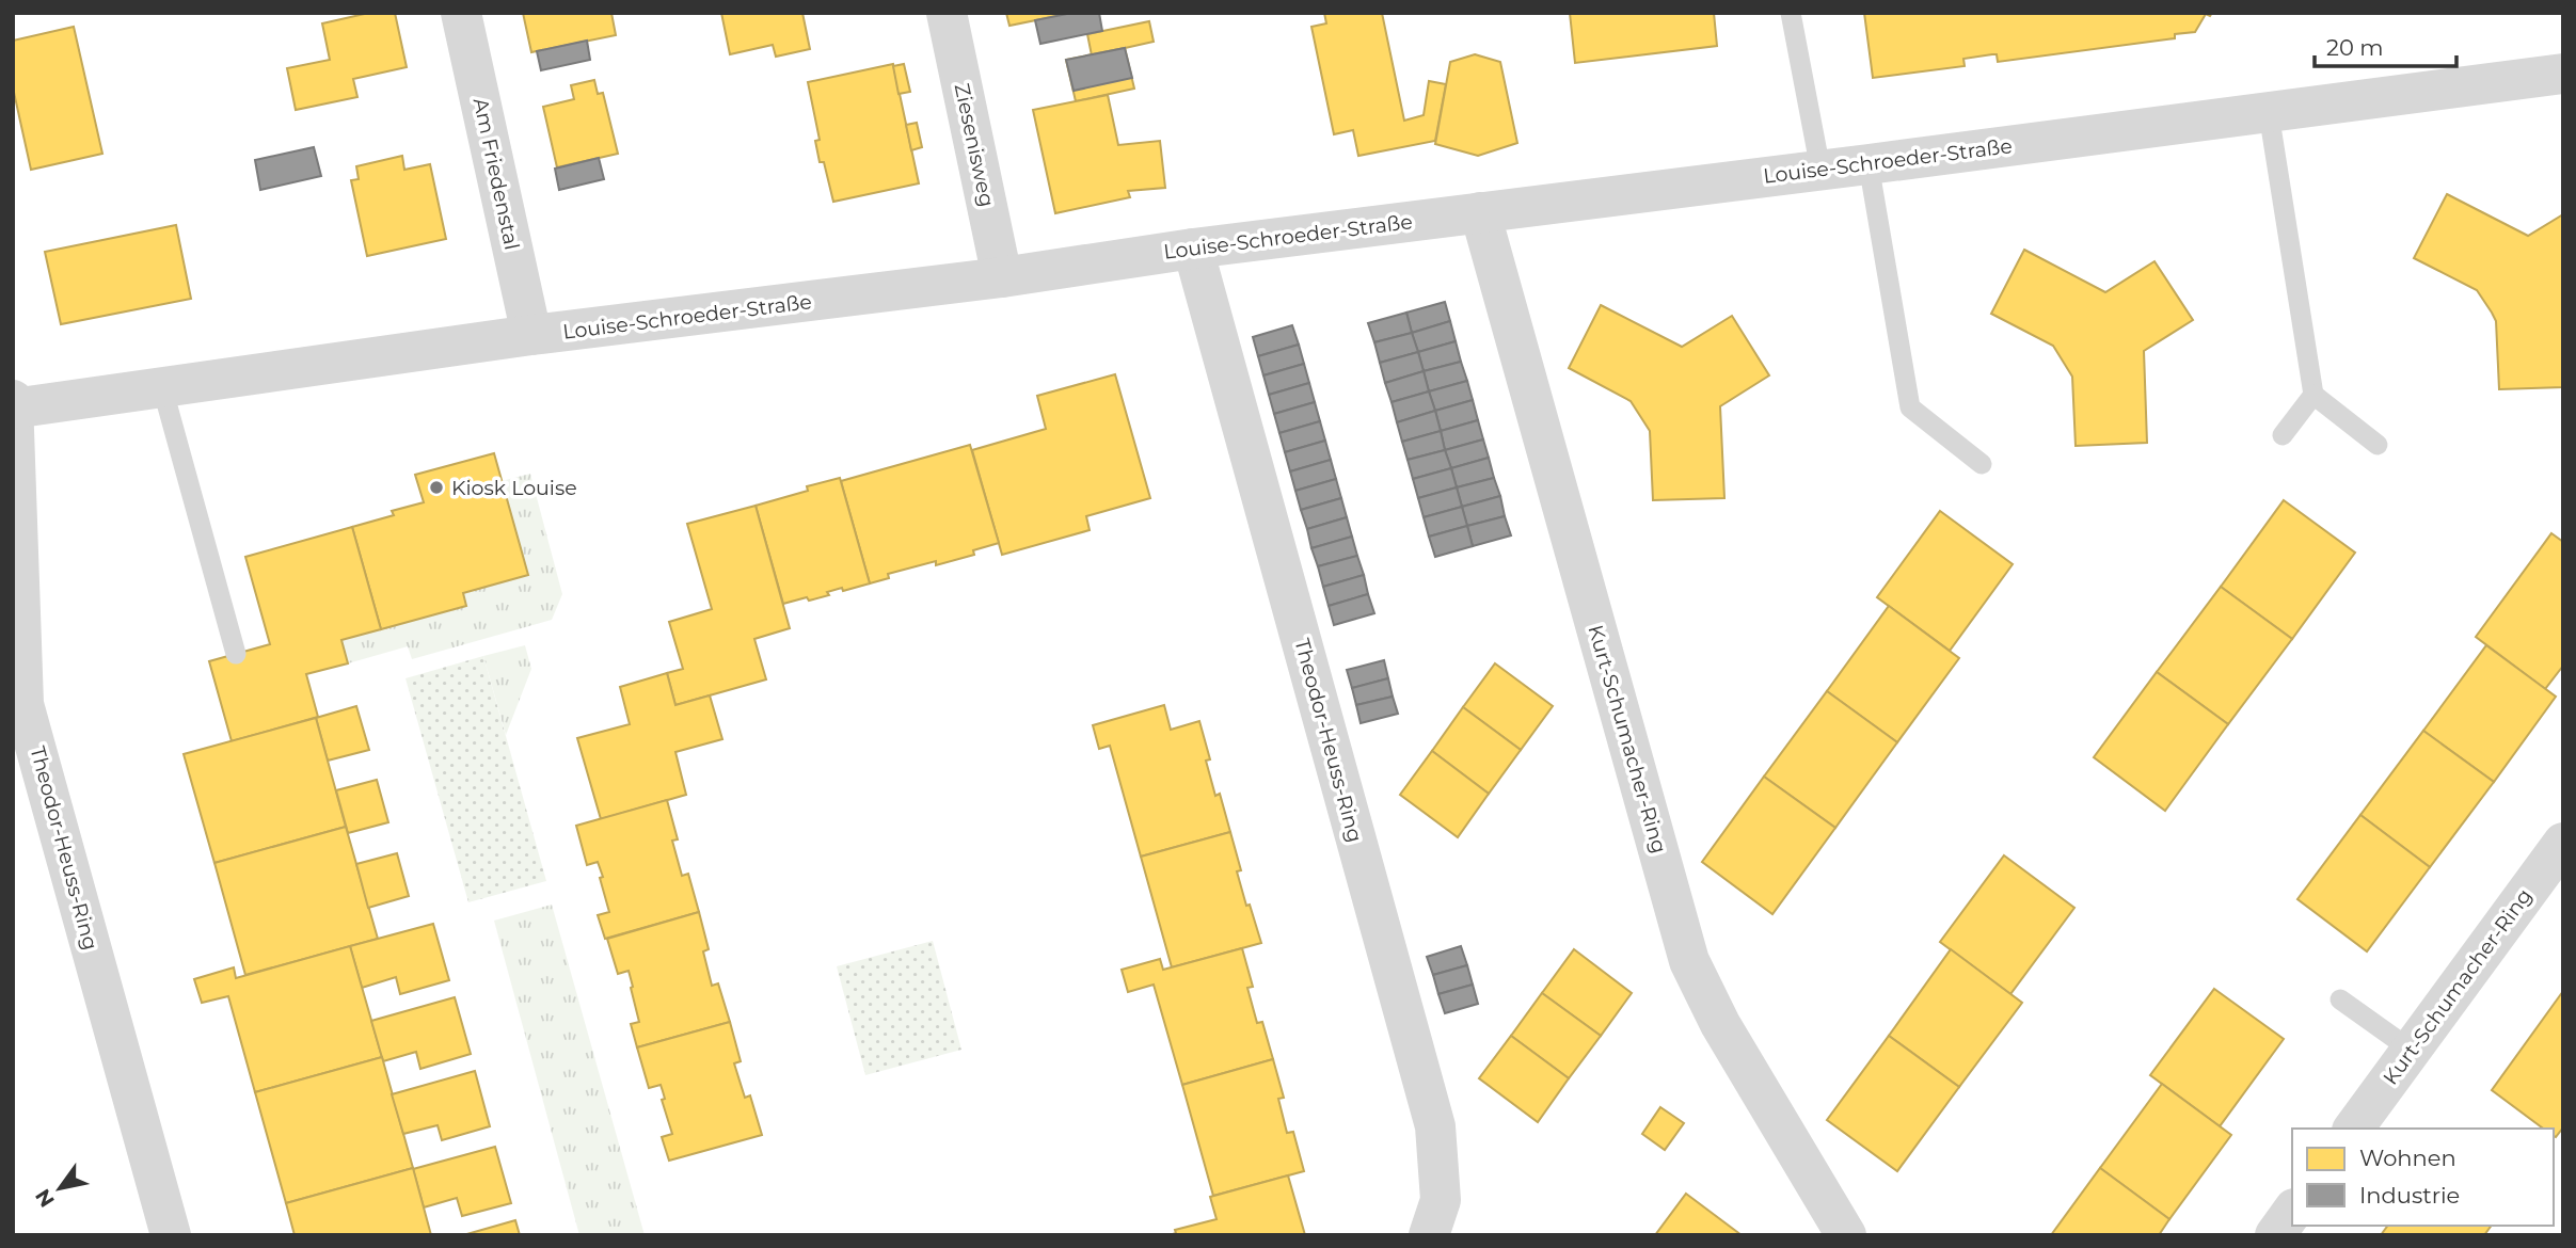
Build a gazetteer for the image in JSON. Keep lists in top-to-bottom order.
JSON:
{
  "streets": {
    "street": [
      "Ziesenisweg",
      "Louise-Schroeder-Straße",
      "Am Friedenstal",
      "Kurt-Schumacher-Ring",
      "Theodor-Heuss-Ring"
    ]
  },
  "crossings": [
    ["Ziesenisweg", "Louise-Schroeder-Straße"],
    ["Louise-Schroeder-Straße", "Am Friedenstal"],
    ["Louise-Schroeder-Straße", "Kurt-Schumacher-Ring"],
    ["Louise-Schroeder-Straße", "Theodor-Heuss-Ring"]
  ],
  "places": ["Kiosk Louise"],
  "legend": ["Wohnen", "Industrie"],
  "scale_bar": "20 m",
  "north": "bottom left"
}
